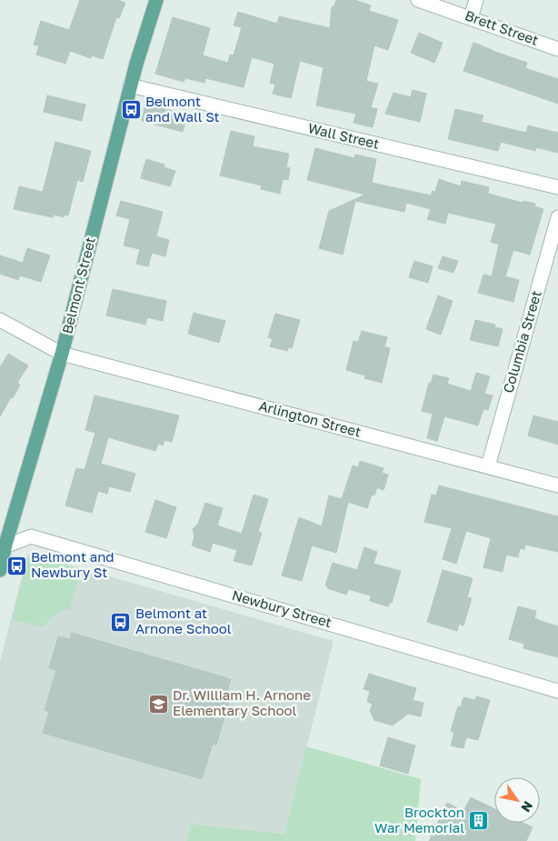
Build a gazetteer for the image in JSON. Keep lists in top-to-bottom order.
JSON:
{
  "streets": {
    "main road": ["Belmont Street"],
    "street": [
      "Brett Street",
      "Wall Street",
      "Columbia Street",
      "Arlington Street",
      "Newbury Street"
    ]
  },
  "crossings": [
    ["Wall Street", "Belmont Street"],
    ["Belmont Street", "Arlington Street"],
    ["Belmont Street", "Newbury Street"],
    ["Columbia Street", "Arlington Street"]
  ],
  "places": {
    "bus stop": ["Belmont and Wall St", "Belmont and Newbury St", "Belmont at Arnone School"],
    "school or university": ["Dr. William H. Arnone Elementary School"],
    "building": ["Brockton War Memorial"]
  },
  "north": "bottom right"
}
